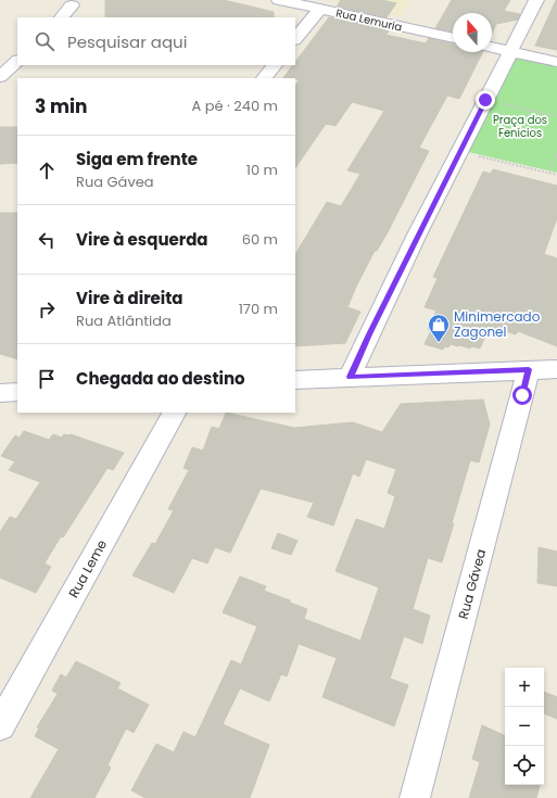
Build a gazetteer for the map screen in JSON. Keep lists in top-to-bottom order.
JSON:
{
  "streets": {
    "street": ["Rua Lemuria", "Rua Leme", "Rua Gávea"]
  },
  "parks": ["Praça dos Fenícios"],
  "places": {
    "shop": ["Minimercado Zagonel"]
  },
  "north": "top",
  "page": {
    "search": "Pesquisar aqui",
    "heading": ["3 min", "A pé · 240 m"],
    "list": [
      ["Siga em frente", "Rua Gávea", "10 m"],
      ["Vire à esquerda", "60 m"],
      ["Vire à direita", "Rua Atlântida", "170 m"],
      "Chegada ao destino"
    ],
    "map_buttons": ["+", "−"]
  }
}
